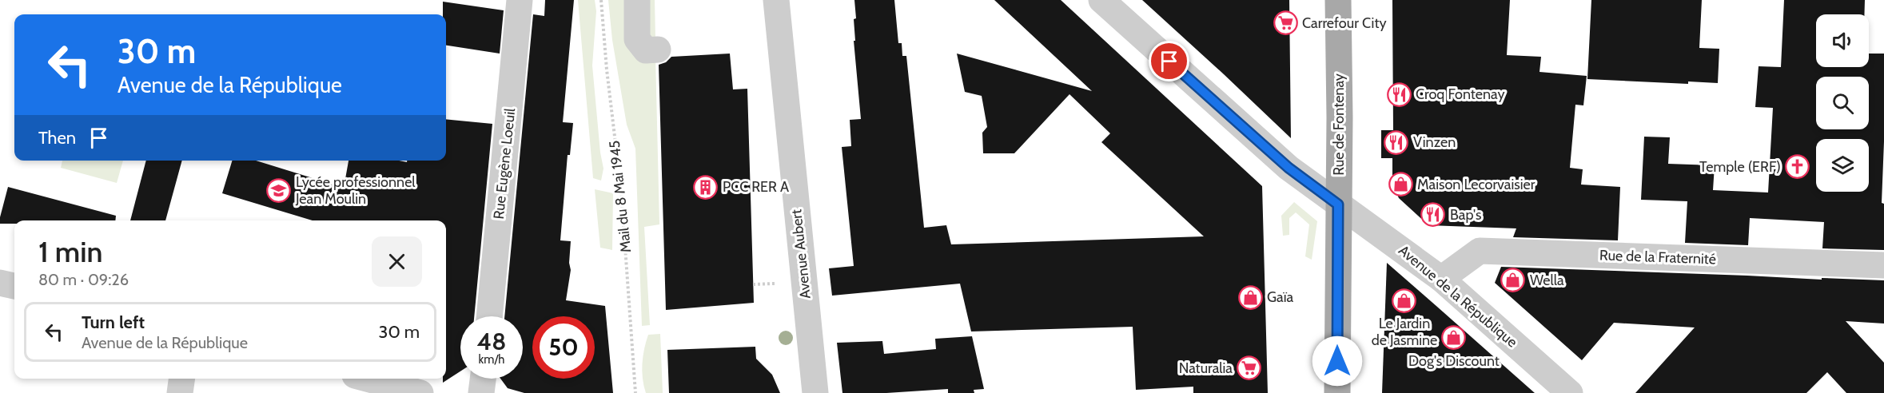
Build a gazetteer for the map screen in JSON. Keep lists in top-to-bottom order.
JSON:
{
  "streets": {
    "main road": ["Rue de Fontenay"],
    "street": [
      "Rue Eugène Loeuil",
      "Avenue Aubert",
      "Rue de la Fraternité",
      "Avenue de la République"
    ],
    "path": ["Mail du 8 Mai 1945"]
  },
  "crossings": [
    ["Rue de Fontenay", "Avenue de la République"],
    ["Rue de la Fraternité", "Avenue de la République"]
  ],
  "places": {
    "supermarket": ["Carrefour City", "Naturalia"],
    "restaurant": ["Croq Fontenay", "Vinzen", "Bap's"],
    "church": ["Temple (ERF)"],
    "shop": [
      "Maison Lecorvaisier",
      "Wella",
      "Gaïa",
      "Le Jardin de Jasmine",
      "Dog's Discount"
    ],
    "building": ["PCC RER A"],
    "school or university": ["Lycée professionnel Jean Moulin"]
  },
  "page": {
    "turn": ["30 m", "Avenue de la République"],
    "then": "Then",
    "heading": ["1 min", "80 m · 09:26"],
    "list": [
      {
        "name": "Turn left",
        "note": "Avenue de la République",
        "value": "30 m"
      }
    ],
    "speed": "48 km/h",
    "limit": "50"
  }
}
